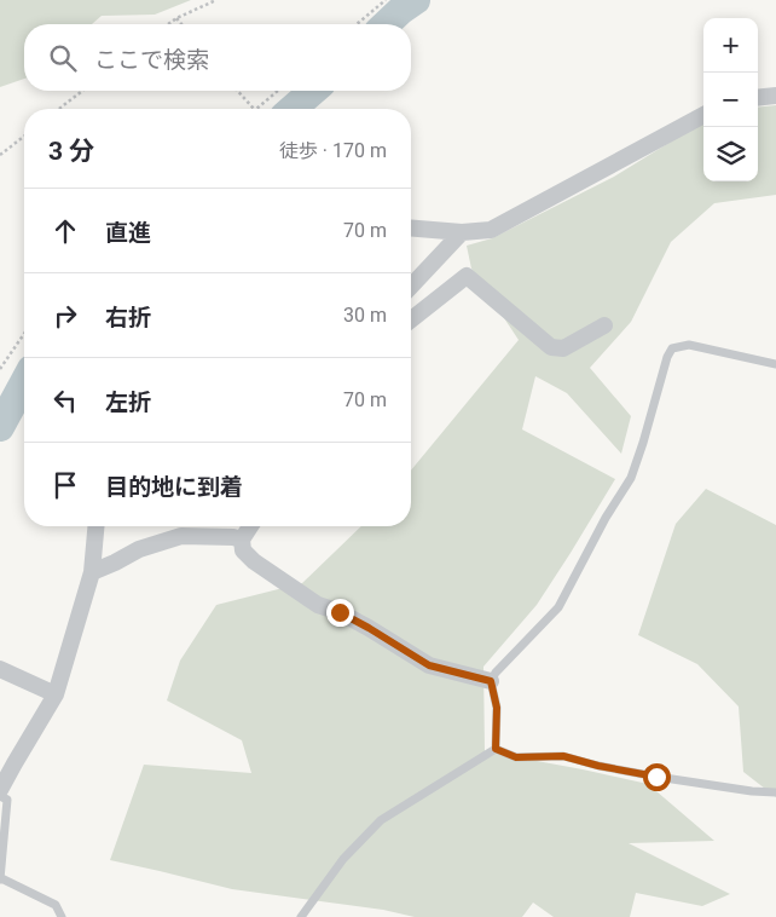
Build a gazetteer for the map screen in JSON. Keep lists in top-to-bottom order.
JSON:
{
  "page": {
    "map_buttons": ["+", "−"],
    "search": "ここで検索",
    "heading": ["3 分", "徒歩 · 170 m"],
    "list": [
      ["直進", "70 m"],
      ["右折", "30 m"],
      ["左折", "70 m"],
      "目的地に到着"
    ]
  }
}
